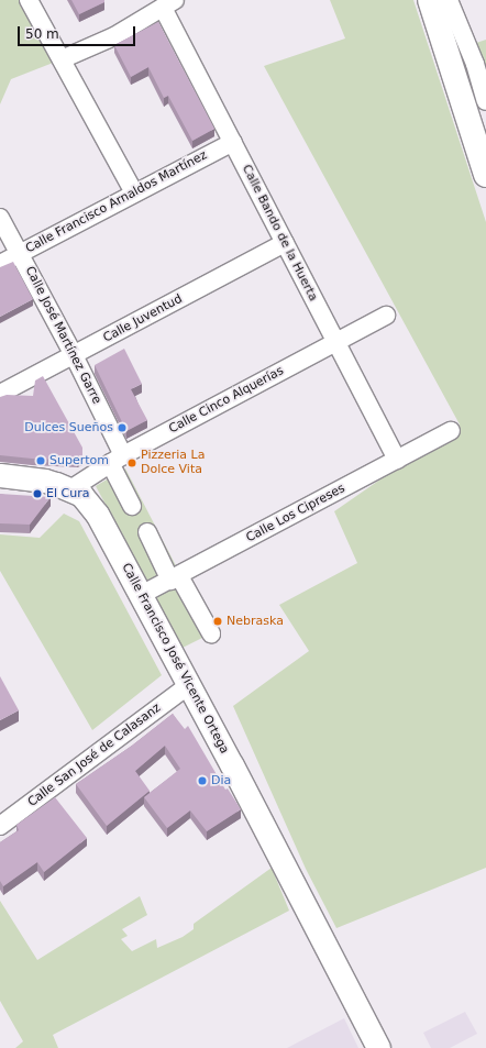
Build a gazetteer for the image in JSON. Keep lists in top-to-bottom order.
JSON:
{
  "streets": {
    "street": [
      "Calle Francisco Arnaldos Martínez",
      "Calle Bando de la Huerta",
      "Calle Juventud",
      "Calle José Martínez Garre",
      "Calle Cinco Alquerías",
      "Calle Los Cipreses",
      "Calle Francisco José Vicente Ortega",
      "Calle San José de Calasanz"
    ]
  },
  "crossings": [
    ["Calle Francisco Arnaldos Martínez", "Calle Bando de la Huerta"],
    ["Calle Francisco Arnaldos Martínez", "Calle José Martínez Garre"],
    ["Calle Bando de la Huerta", "Calle Juventud"],
    ["Calle Bando de la Huerta", "Calle Cinco Alquerías"],
    ["Calle Bando de la Huerta", "Calle Los Cipreses"],
    ["Calle Juventud", "Calle José Martínez Garre"],
    ["Calle José Martínez Garre", "Calle Cinco Alquerías"],
    ["Calle Cinco Alquerías", "Calle Francisco José Vicente Ortega"],
    ["Calle Los Cipreses", "Calle Francisco José Vicente Ortega"],
    ["Calle Francisco José Vicente Ortega", "Calle San José de Calasanz"]
  ],
  "places": [
    "Dulces Sueños",
    "Supertom",
    "Pizzeria La Dolce Vita",
    "El Cura",
    "Nebraska",
    "Dia"
  ],
  "scale_bar": "50 m"
}
